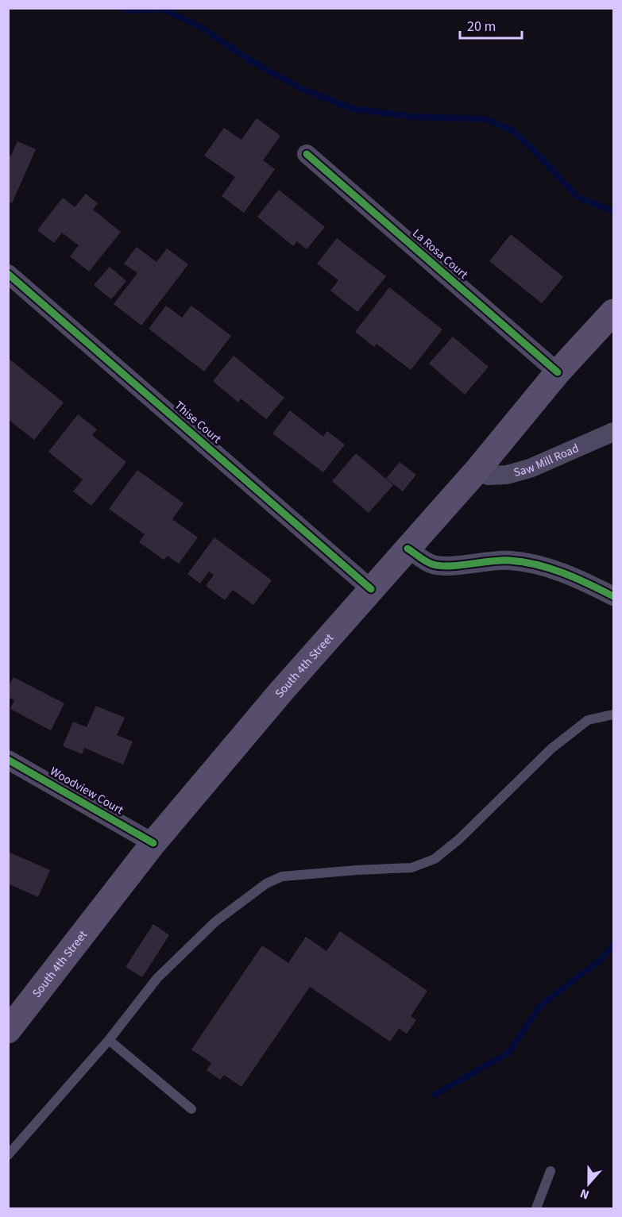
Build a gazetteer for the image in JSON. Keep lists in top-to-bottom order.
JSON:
{
  "streets": {
    "main road": ["South 4th Street"],
    "street": [
      "La Rosa Court",
      "Thise Court",
      "Saw Mill Road",
      "Woodview Court"
    ]
  },
  "crossings": [
    ["La Rosa Court", "South 4th Street"],
    ["Thise Court", "South 4th Street"],
    ["Saw Mill Road", "South 4th Street"],
    ["South 4th Street", "Woodview Court"]
  ],
  "scale_bar": "20 m",
  "north": "bottom"
}
